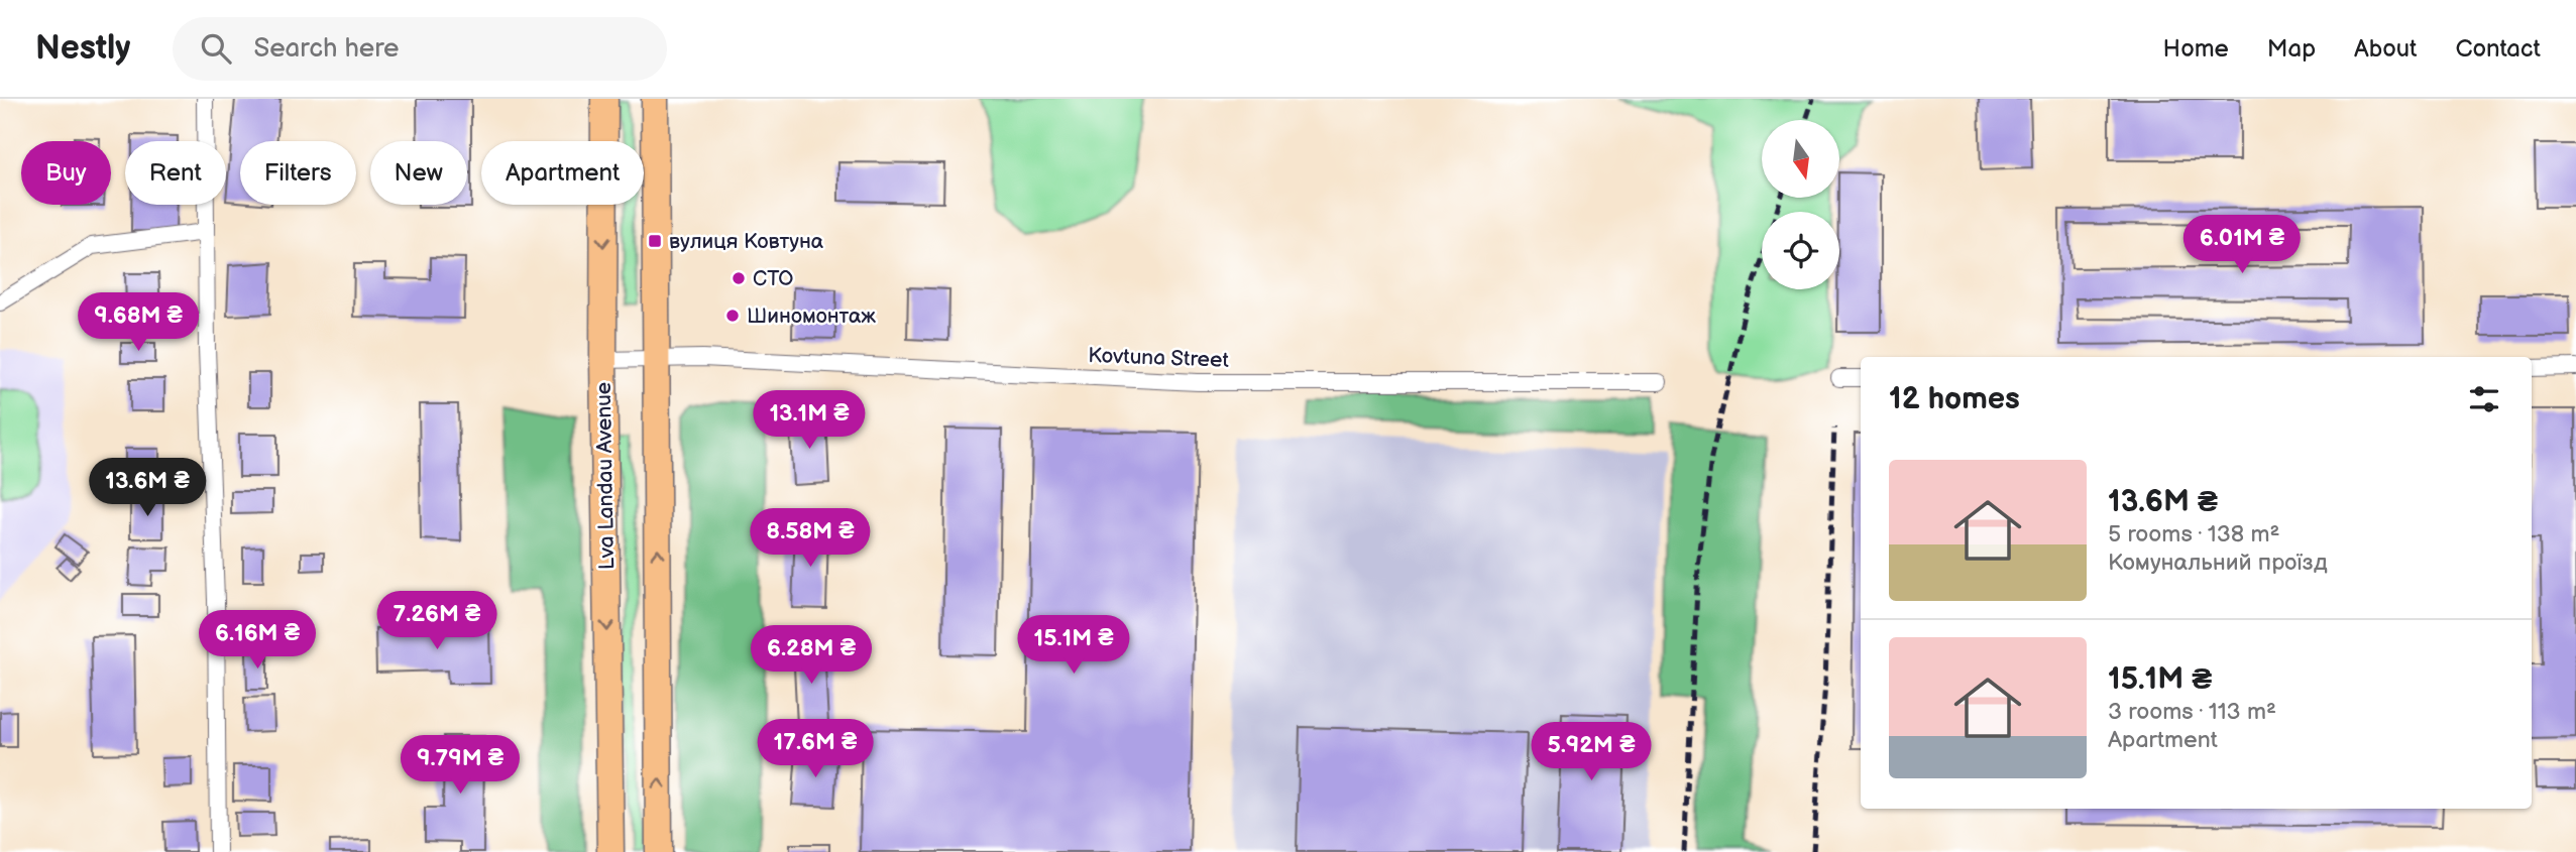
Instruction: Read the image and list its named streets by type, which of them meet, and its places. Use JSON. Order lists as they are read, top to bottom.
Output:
{
  "streets": {
    "main road": ["Lva Landau Avenue"],
    "street": ["Kovtuna Street"]
  },
  "crossings": [
    ["Kovtuna Street", "Lva Landau Avenue"]
  ],
  "places": {
    "transit": ["вулиця Ковтуна"],
    "other": ["СТО", "Шиномонтаж"]
  },
  "north": "bottom",
  "page": {
    "header": "Nestly",
    "search": "Search here",
    "nav": [
      "Home",
      "Map",
      "About",
      "Contact"
    ],
    "chip": [
      "Buy",
      "Rent",
      "Filters",
      "New",
      "Apartment"
    ],
    "price": [
      "6.01M ₴",
      "9.68M ₴",
      "13.1M ₴",
      "13.6M ₴",
      "8.58M ₴",
      "7.26M ₴",
      "6.16M ₴",
      "15.1M ₴",
      "6.28M ₴",
      "17.6M ₴",
      "5.92M ₴",
      "9.79M ₴"
    ],
    "heading": "12 homes",
    "list": [
      {
        "name": "13.6M ₴",
        "note": "5 rooms · 138 m² · Комунальний проїзд"
      },
      {
        "name": "15.1M ₴",
        "note": "3 rooms · 113 m² · Apartment"
      }
    ]
  }
}
